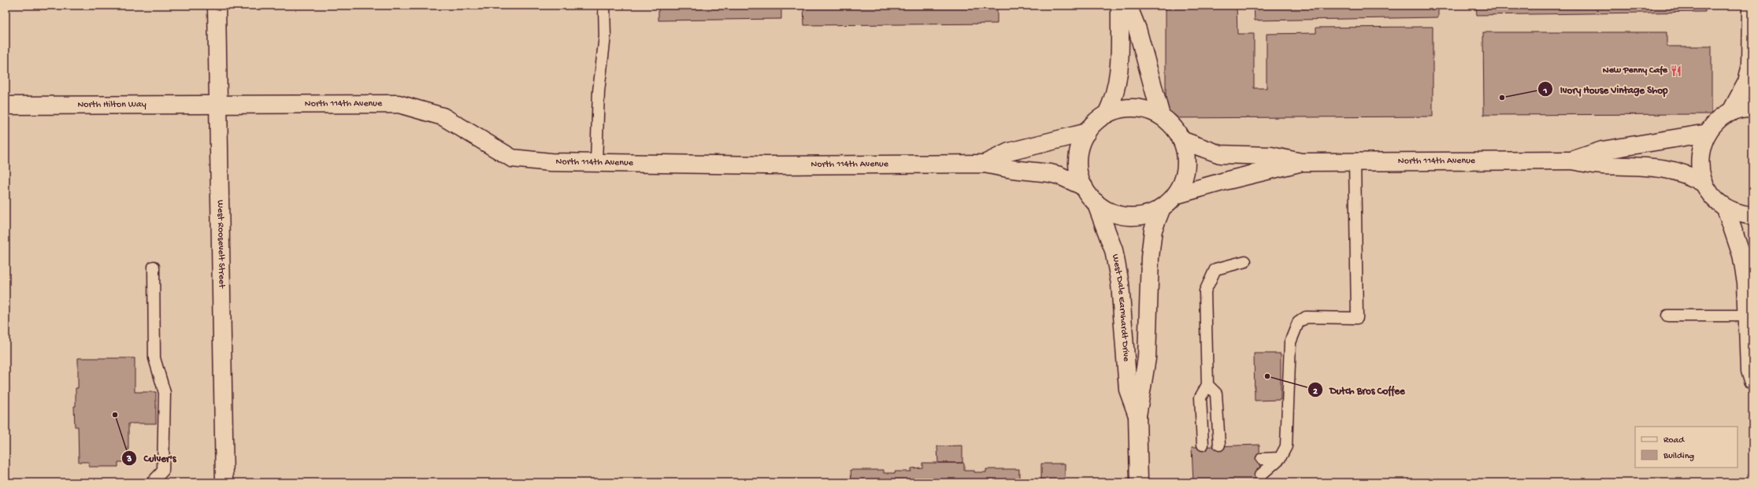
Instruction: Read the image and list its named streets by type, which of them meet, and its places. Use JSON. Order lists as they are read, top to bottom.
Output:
{
  "streets": {
    "street": [
      "North 114th Avenue",
      "North Hilton Way",
      "West Roosevelt Street",
      "West Dale Earnhardt Drive"
    ]
  },
  "crossings": [
    ["North 114th Avenue", "North Hilton Way"],
    ["North 114th Avenue", "West Roosevelt Street"],
    ["North 114th Avenue", "West Dale Earnhardt Drive"],
    ["North Hilton Way", "West Roosevelt Street"]
  ],
  "places": {
    "restaurant": ["New Penny Cafe"],
    "other": ["Ivory House Vintage Shop", "Dutch Bros Coffee", "Culver's"]
  },
  "legend": ["Road", "Building"]
}
